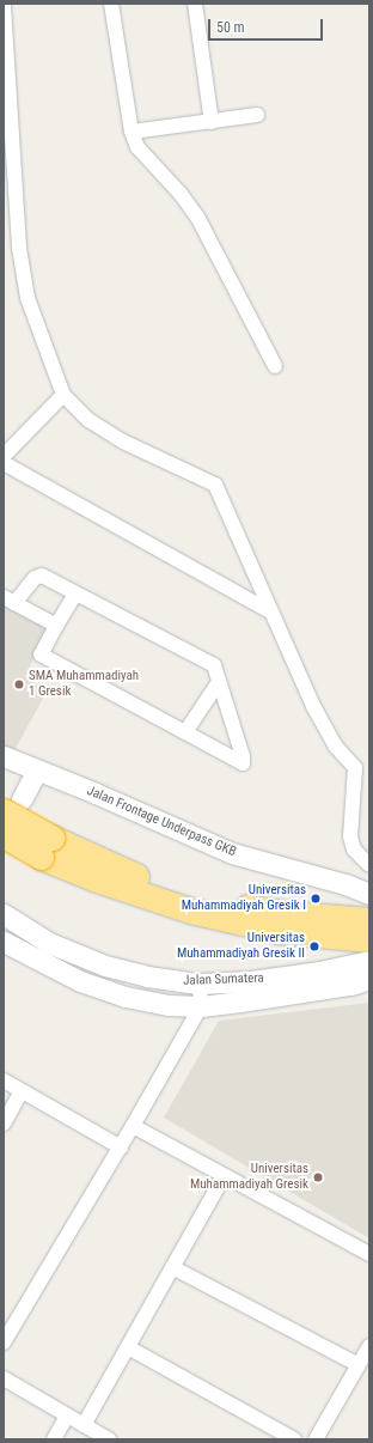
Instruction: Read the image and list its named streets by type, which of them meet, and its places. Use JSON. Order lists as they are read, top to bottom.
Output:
{
  "streets": {
    "main road": ["Jalan Frontage Underpass GKB", "Jalan Sumatera"]
  },
  "places": [
    "SMA Muhammadiyah 1 Gresik",
    "Universitas Muhammadiyah Gresik I",
    "Universitas Muhammadiyah Gresik II",
    "Universitas Muhammadiyah Gresik"
  ],
  "scale_bar": "50 m"
}
